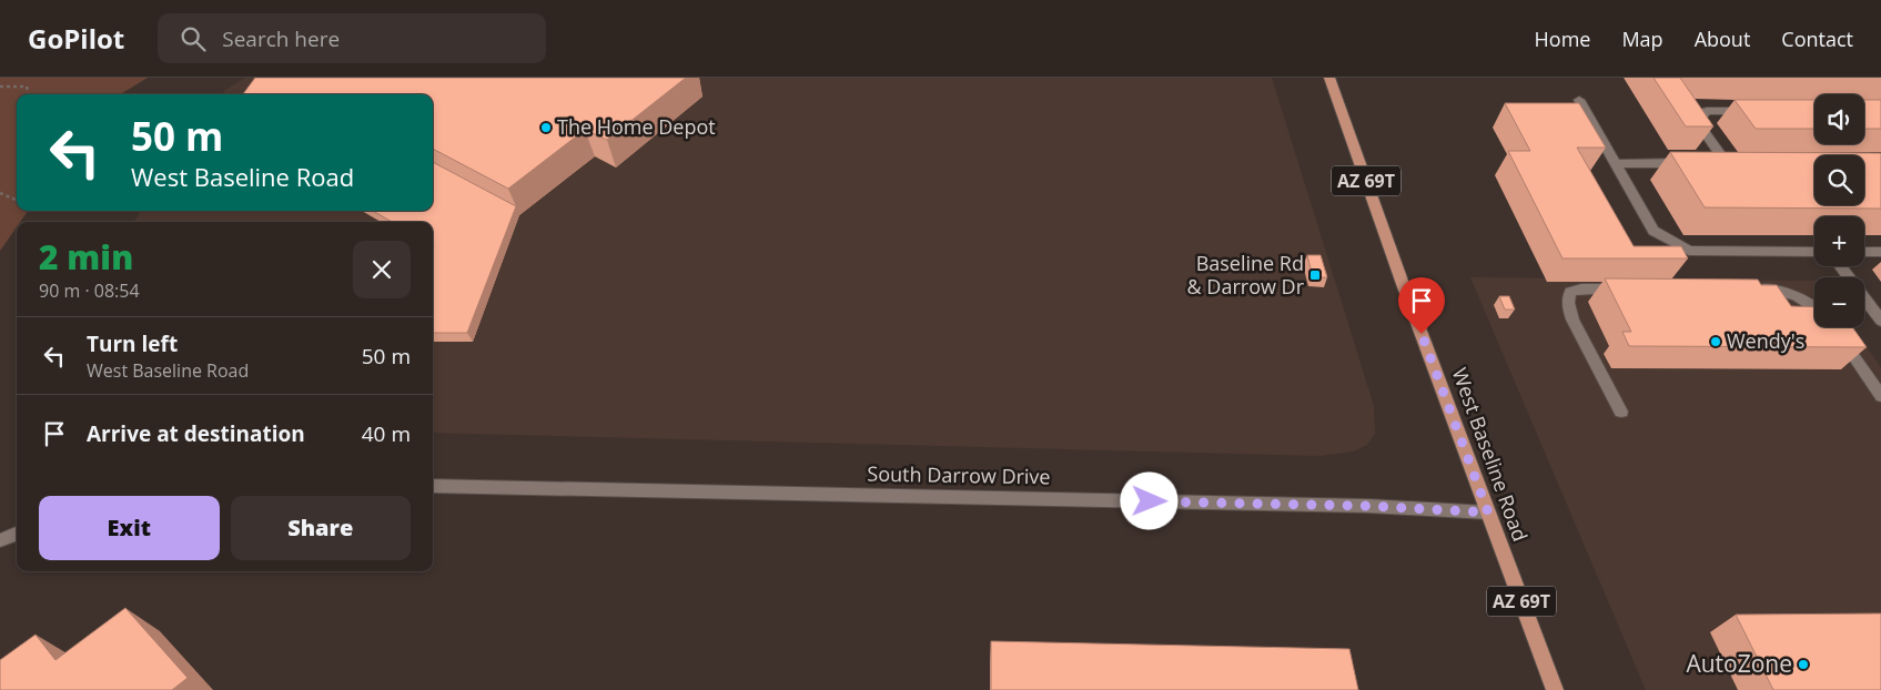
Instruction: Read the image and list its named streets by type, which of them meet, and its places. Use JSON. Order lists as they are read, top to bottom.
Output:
{
  "streets": {
    "main road": ["AZ 69T", "West Baseline Road"],
    "street": ["South Darrow Drive"]
  },
  "crossings": [
    ["West Baseline Road", "South Darrow Drive"]
  ],
  "places": {
    "other": ["The Home Depot", "Wendy's", "AutoZone"],
    "transit": ["Baseline Rd & Darrow Dr"]
  },
  "page": {
    "header": "GoPilot",
    "search": "Search here",
    "nav": [
      "Home",
      "Map",
      "About",
      "Contact"
    ],
    "map_buttons": ["+", "−"],
    "turn": ["50 m", "West Baseline Road"],
    "heading": ["2 min", "90 m · 08:54"],
    "list": [
      {
        "name": "Turn left",
        "note": "West Baseline Road",
        "value": "50 m"
      },
      {
        "name": "Arrive at destination",
        "value": "40 m"
      }
    ],
    "buttons": ["Exit", "Share"]
  }
}
